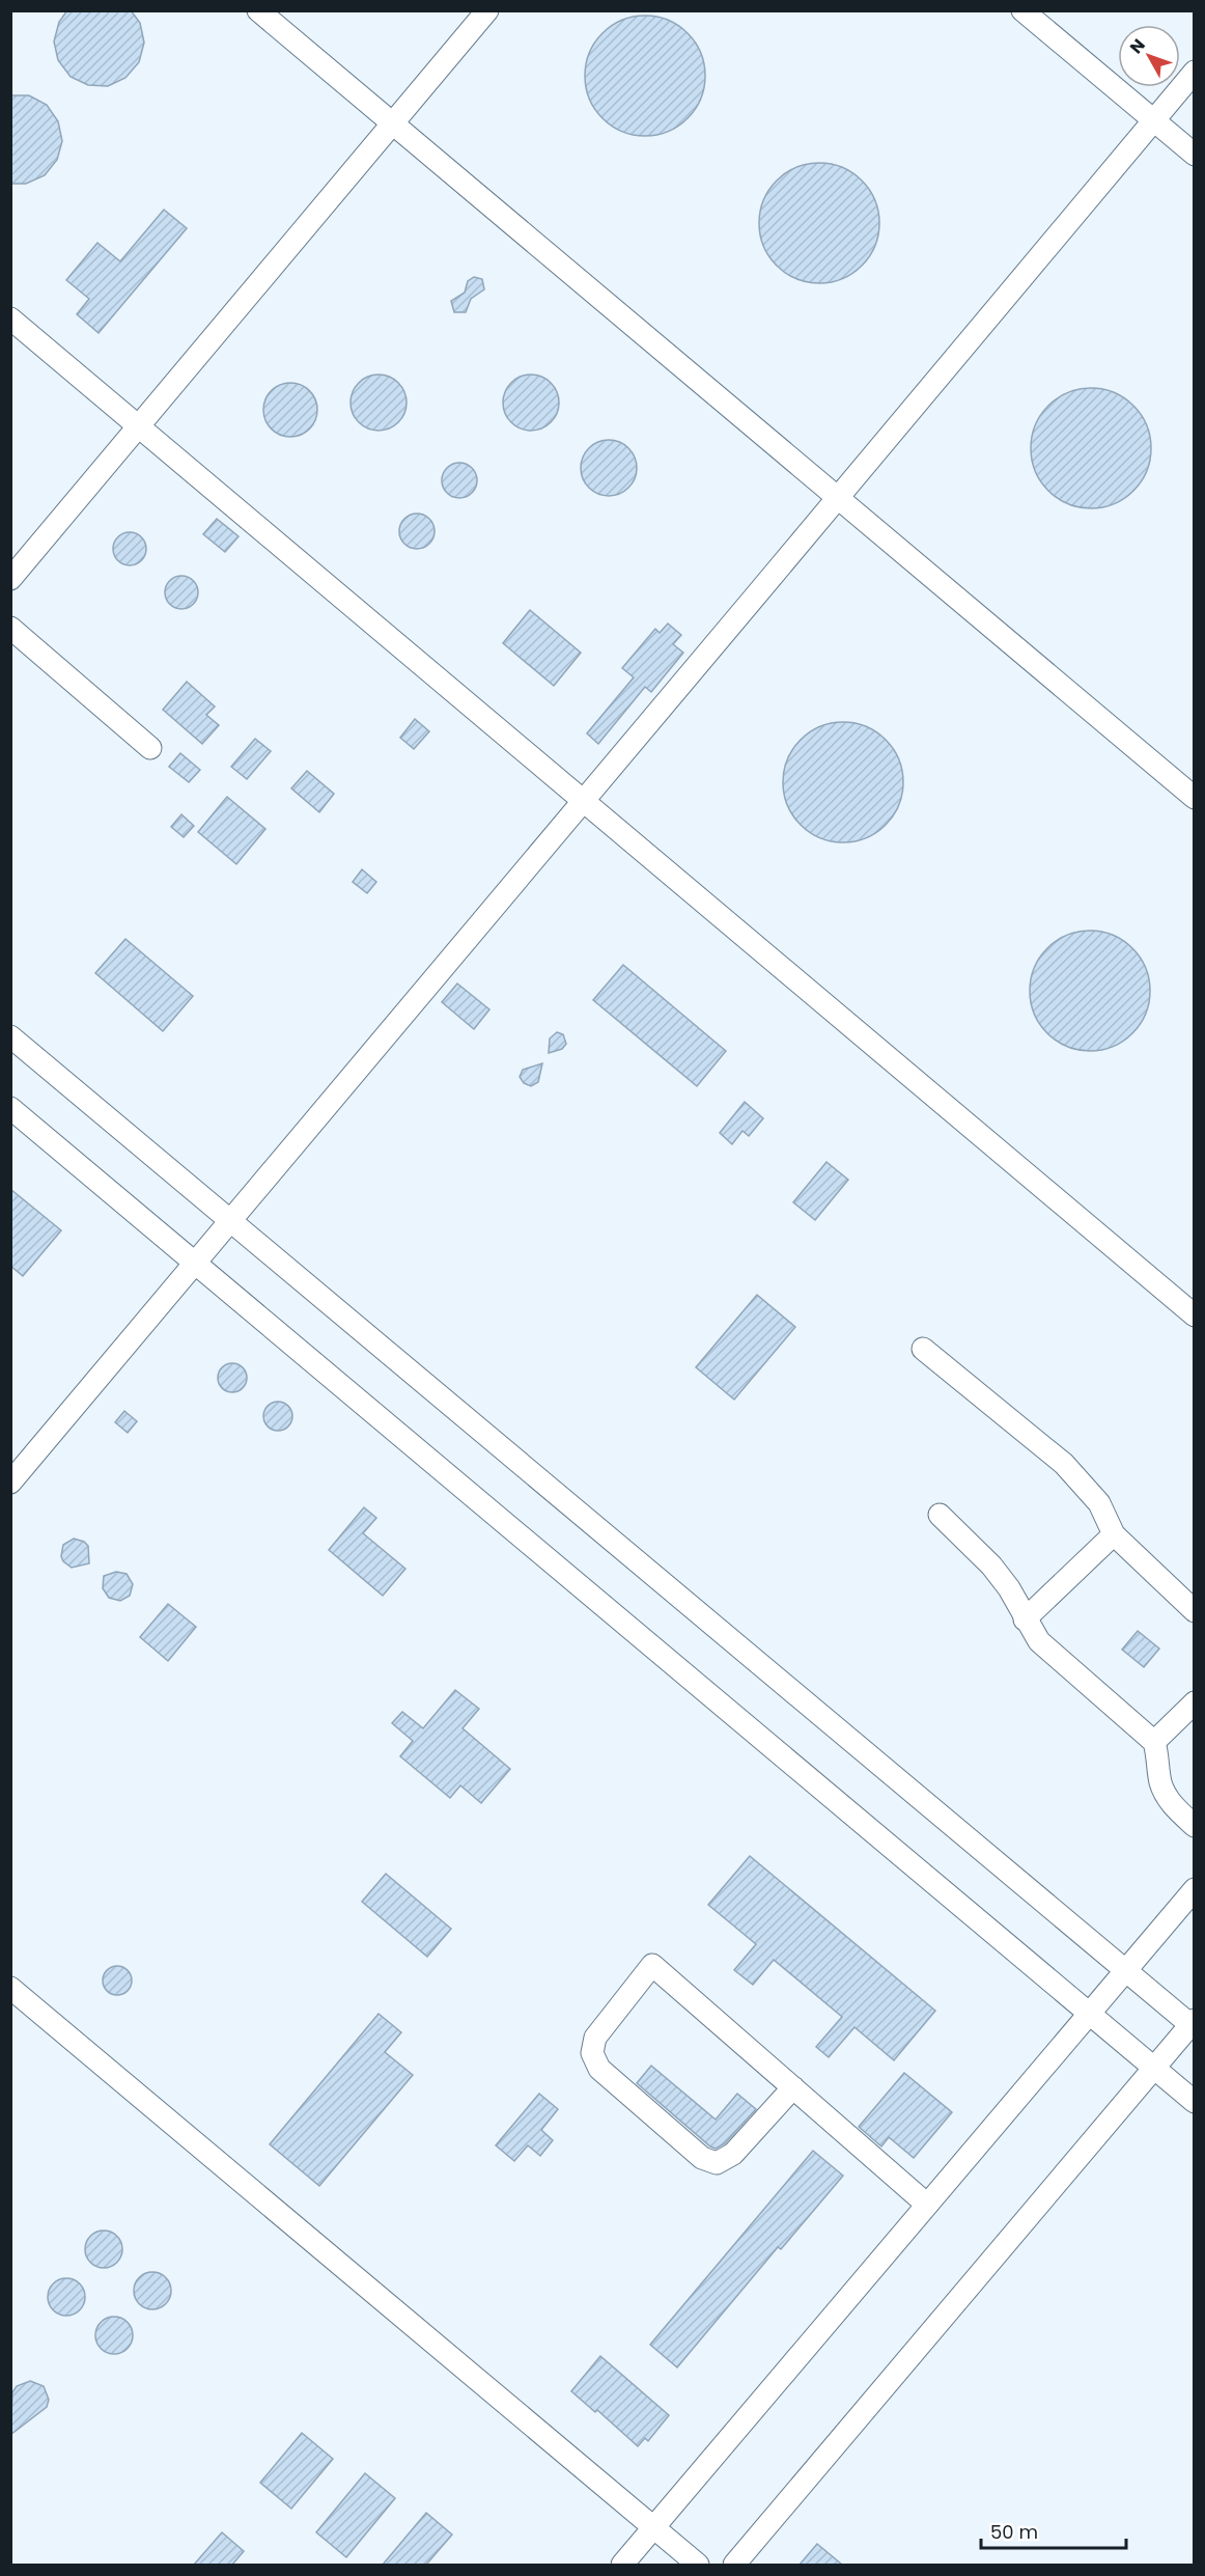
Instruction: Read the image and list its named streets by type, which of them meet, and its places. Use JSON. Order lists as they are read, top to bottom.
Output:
{
  "scale_bar": "50 m",
  "north": "top left"
}
